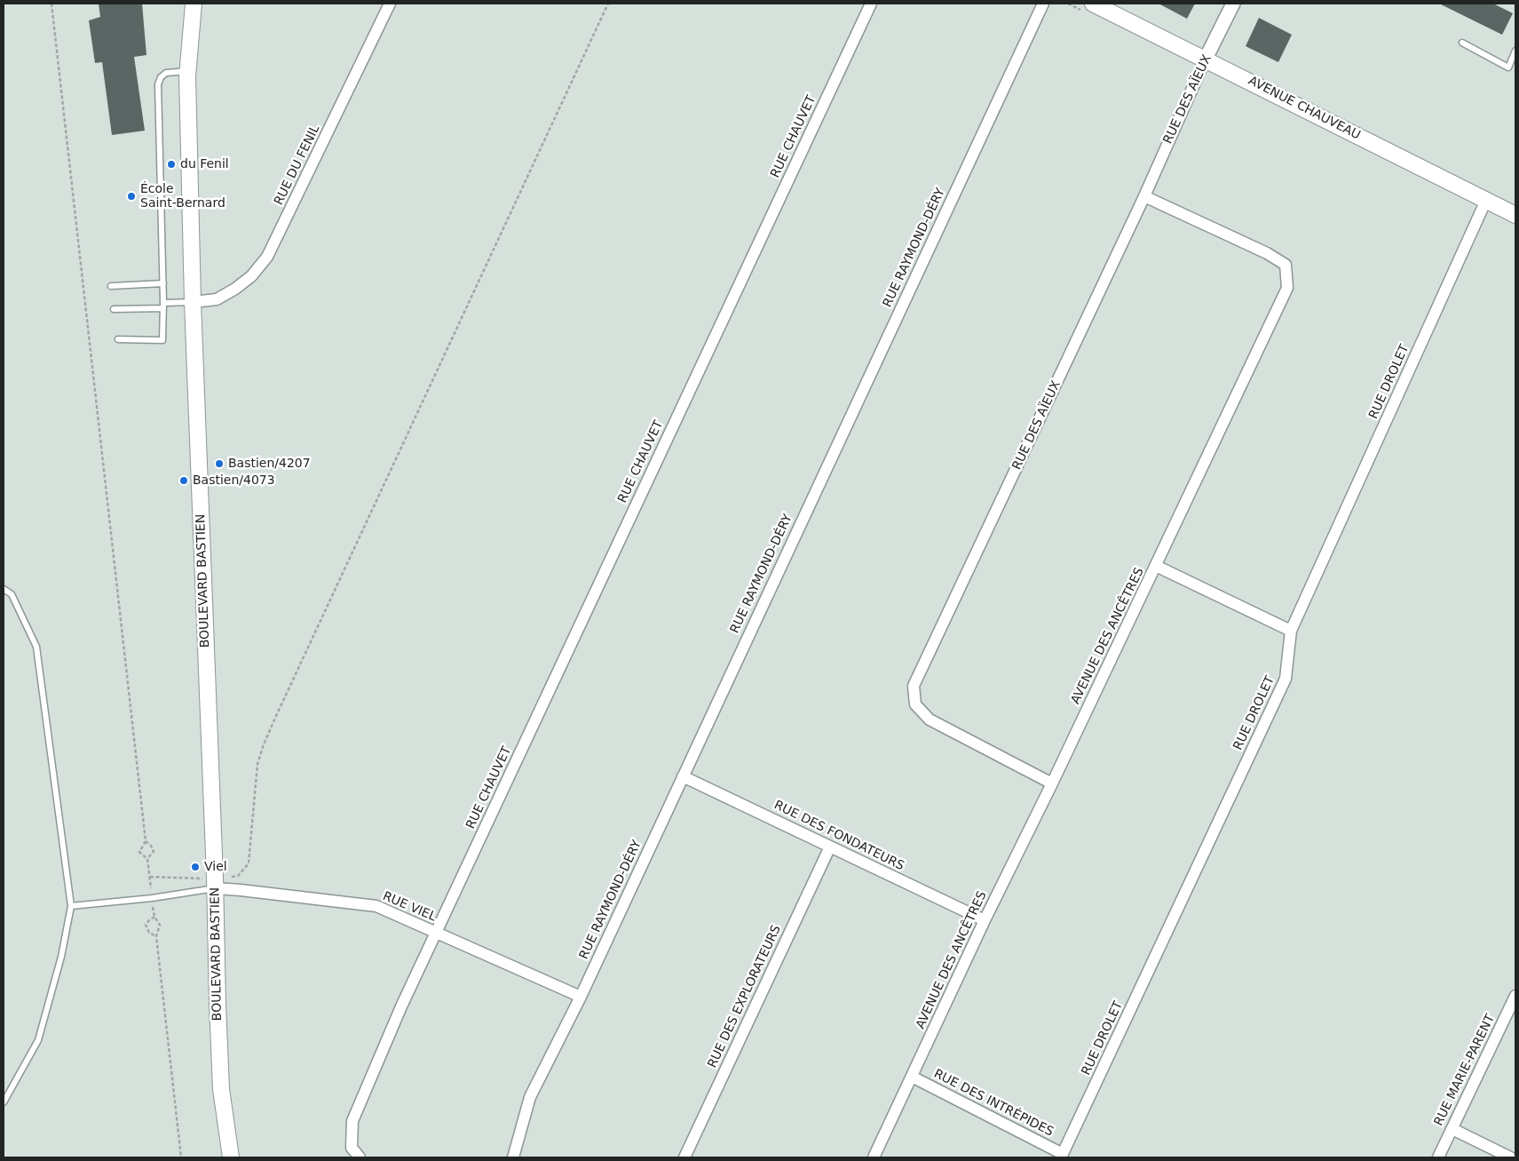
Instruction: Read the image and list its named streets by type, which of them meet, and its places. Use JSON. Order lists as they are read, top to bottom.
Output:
{
  "streets": {
    "main road": ["AVENUE CHAUVEAU", "BOULEVARD BASTIEN"],
    "street": [
      "RUE DES AÏEUX",
      "RUE CHAUVET",
      "RUE DU FENIL",
      "RUE RAYMOND-DÉRY",
      "RUE DROLET",
      "AVENUE DES ANCÊTRES",
      "RUE DES FONDATEURS",
      "RUE VIEL",
      "RUE DES EXPLORATEURS",
      "RUE MARIE-PARENT",
      "RUE DES INTRÉPIDES"
    ]
  },
  "crossings": [
    ["RUE DES AÏEUX", "AVENUE CHAUVEAU"],
    ["RUE DES AÏEUX", "AVENUE DES ANCÊTRES"],
    ["AVENUE CHAUVEAU", "RUE DROLET"],
    ["RUE CHAUVET", "RUE VIEL"],
    ["RUE DU FENIL", "BOULEVARD BASTIEN"],
    ["RUE RAYMOND-DÉRY", "RUE DES FONDATEURS"],
    ["RUE RAYMOND-DÉRY", "RUE VIEL"],
    ["RUE DROLET", "RUE DES INTRÉPIDES"],
    ["BOULEVARD BASTIEN", "RUE VIEL"],
    ["AVENUE DES ANCÊTRES", "RUE DES FONDATEURS"],
    ["AVENUE DES ANCÊTRES", "RUE DES INTRÉPIDES"],
    ["RUE DES FONDATEURS", "RUE DES EXPLORATEURS"]
  ],
  "places": [
    "du Fenil",
    "École Saint-Bernard",
    "Bastien/4207",
    "Bastien/4073",
    "Viel"
  ]
}
